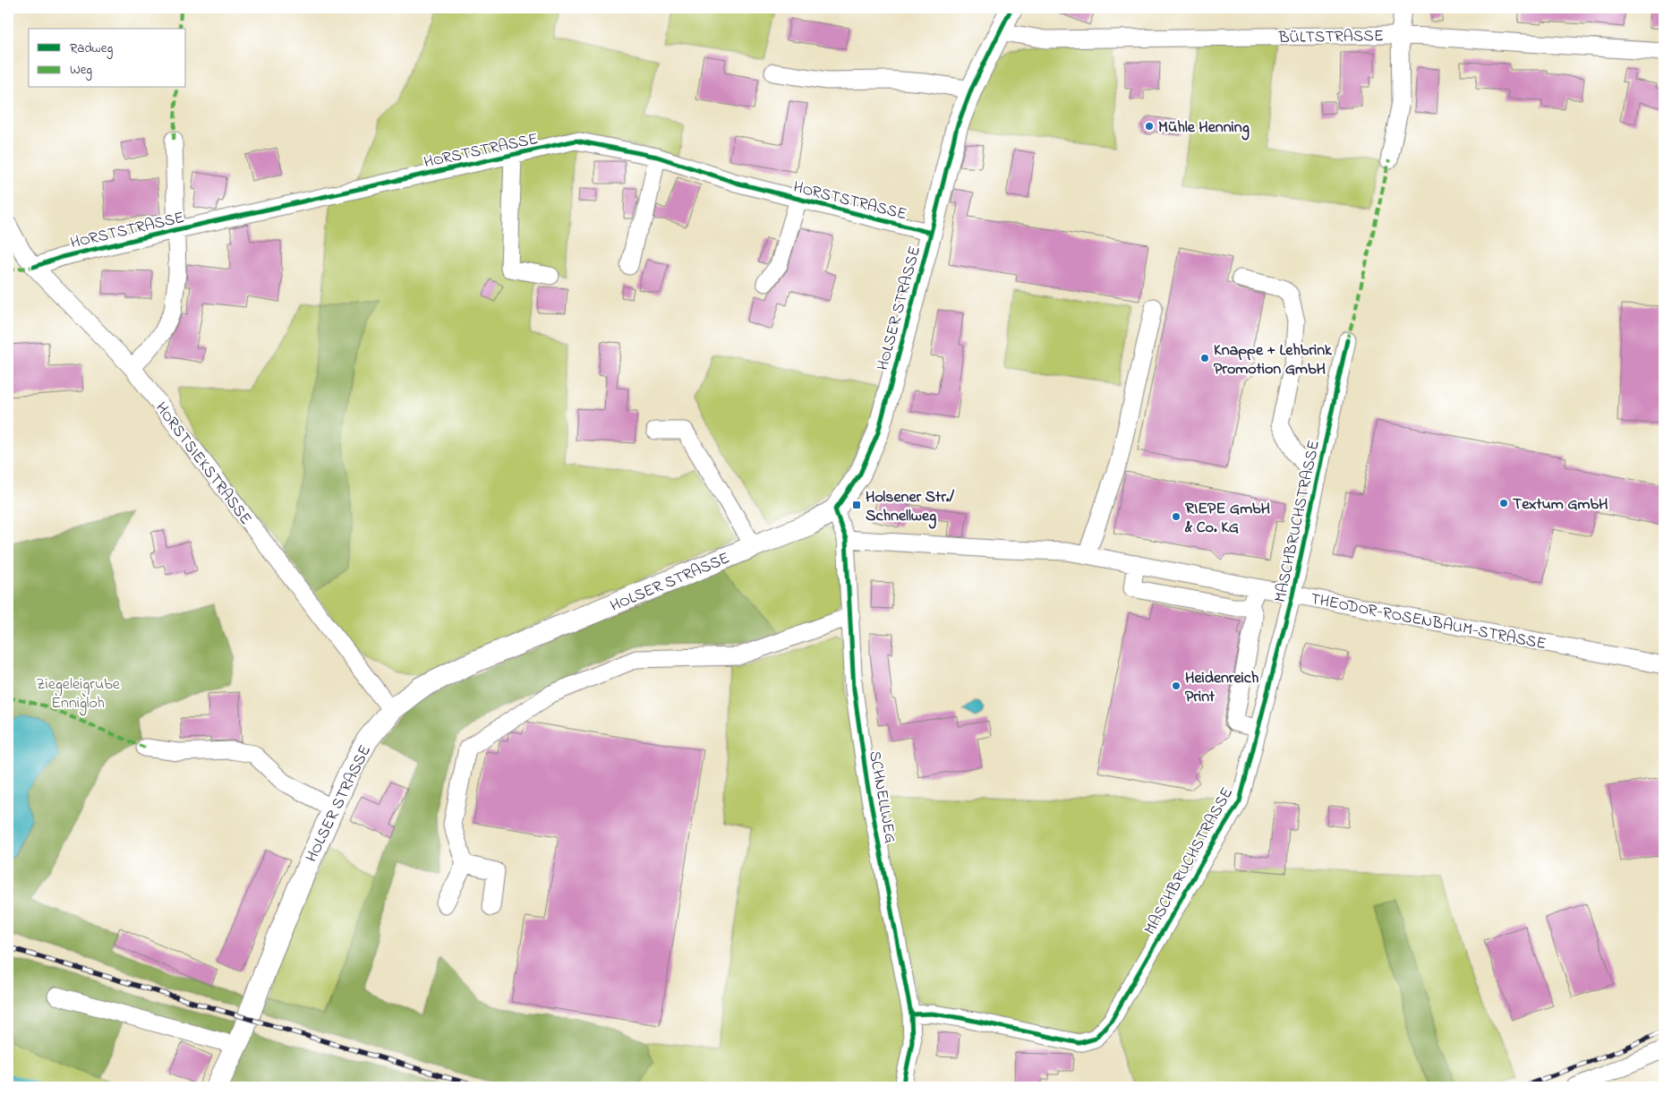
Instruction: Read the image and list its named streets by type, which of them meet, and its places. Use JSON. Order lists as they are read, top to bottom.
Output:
{
  "streets": {
    "main road": ["HOLSER STRASSE"],
    "street": [
      "BÜLTSTRASSE",
      "HORSTSTRASSE",
      "HORSTSIEKSTRASSE",
      "MASCHBRUCHSTRASSE",
      "THEODOR-ROSENBAUM-STRASSE",
      "SCHNELLWEG"
    ]
  },
  "crossings": [
    ["BÜLTSTRASSE", "HOLSER STRASSE"],
    ["HORSTSTRASSE", "HOLSER STRASSE"],
    ["HORSTSTRASSE", "HORSTSIEKSTRASSE"],
    ["HOLSER STRASSE", "HORSTSIEKSTRASSE"],
    ["HOLSER STRASSE", "SCHNELLWEG"],
    ["MASCHBRUCHSTRASSE", "THEODOR-ROSENBAUM-STRASSE"],
    ["MASCHBRUCHSTRASSE", "SCHNELLWEG"],
    ["THEODOR-ROSENBAUM-STRASSE", "SCHNELLWEG"]
  ],
  "parks": ["Ziegeleigrube Ennigloh"],
  "places": {
    "other": [
      "Mühle Henning",
      "Knappe + Lehbrink Promotion GmbH",
      "Textum GmbH",
      "RIEPE GmbH & Co. KG",
      "Heidenreich Print"
    ],
    "transit": ["Holsener Str./ Schnellweg"]
  },
  "legend": ["Radweg", "Weg"]
}
